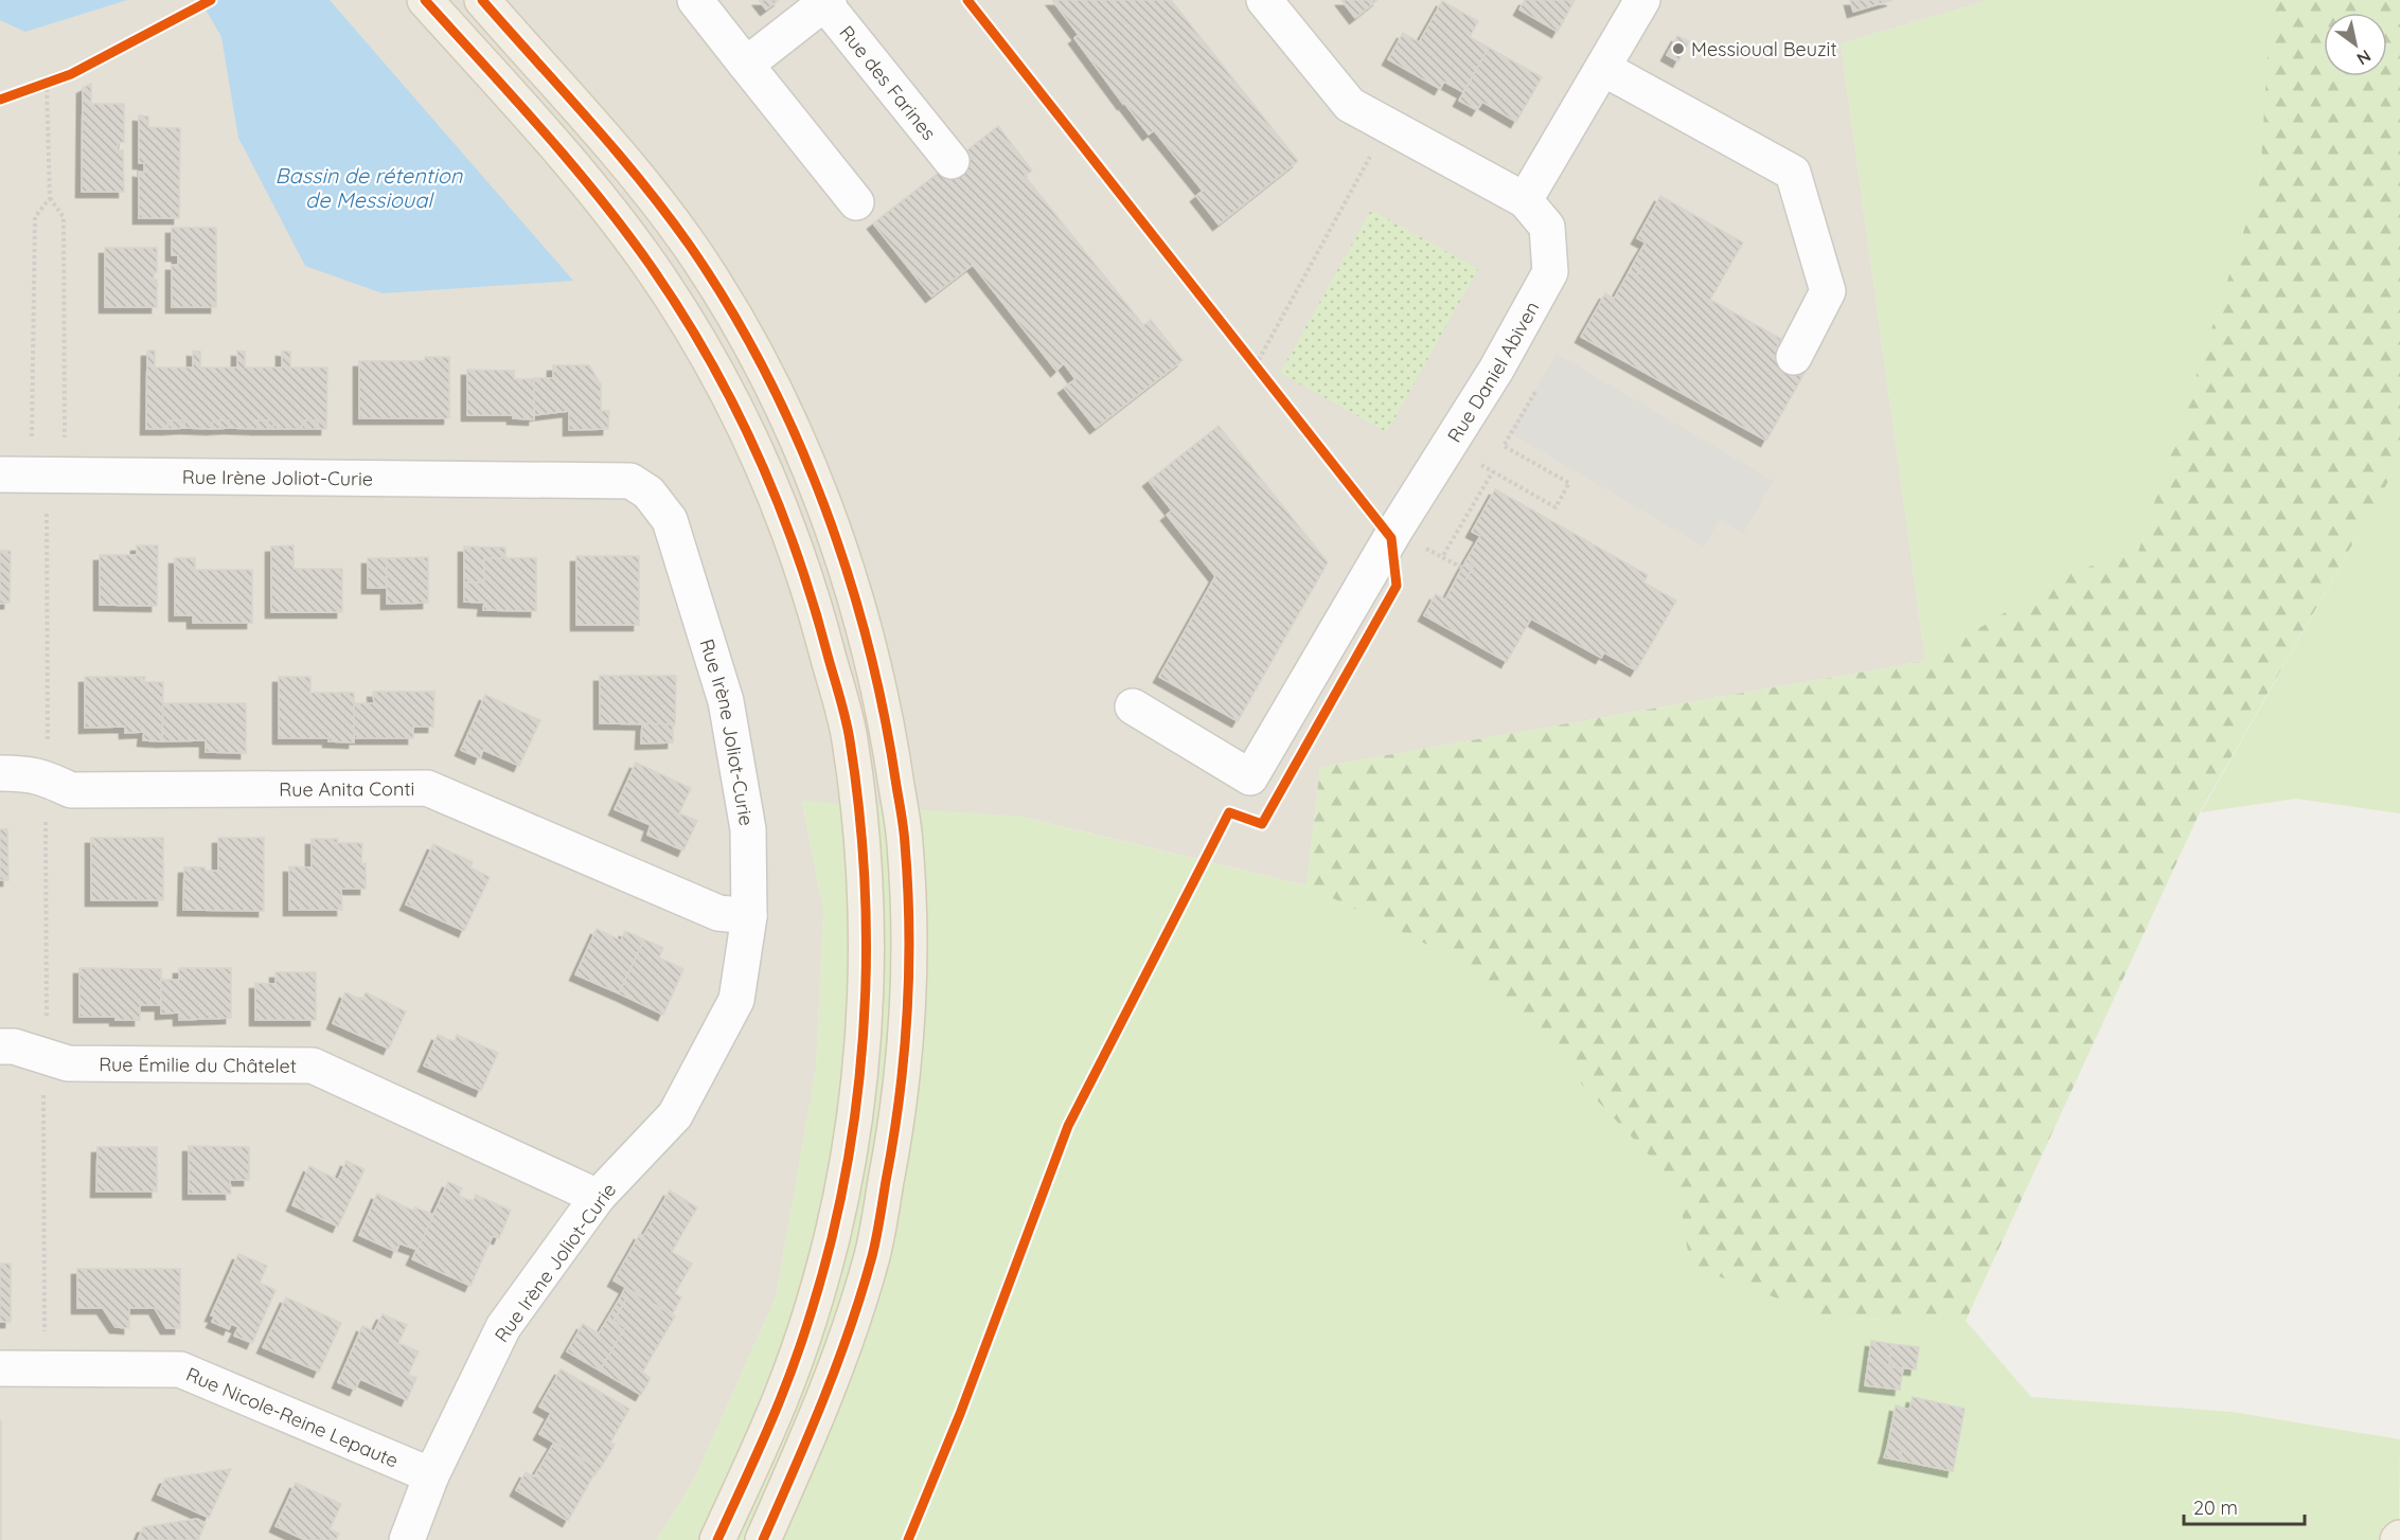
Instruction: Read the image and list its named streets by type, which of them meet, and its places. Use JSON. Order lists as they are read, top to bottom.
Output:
{
  "streets": {
    "street": [
      "Rue des Farines",
      "Rue Daniel Abiven",
      "Rue Irène Joliot-Curie",
      "Rue Anita Conti",
      "Rue Émilie du Châtelet",
      "Rue Nicole-Reine Lepaute"
    ]
  },
  "crossings": [
    ["Rue Irène Joliot-Curie", "Rue Anita Conti"],
    ["Rue Irène Joliot-Curie", "Rue Émilie du Châtelet"],
    ["Rue Irène Joliot-Curie", "Rue Nicole-Reine Lepaute"]
  ],
  "water": ["Bassin de rétention de Messioual"],
  "places": ["Messioual Beuzit"],
  "scale_bar": "20 m",
  "north": "bottom right"
}
